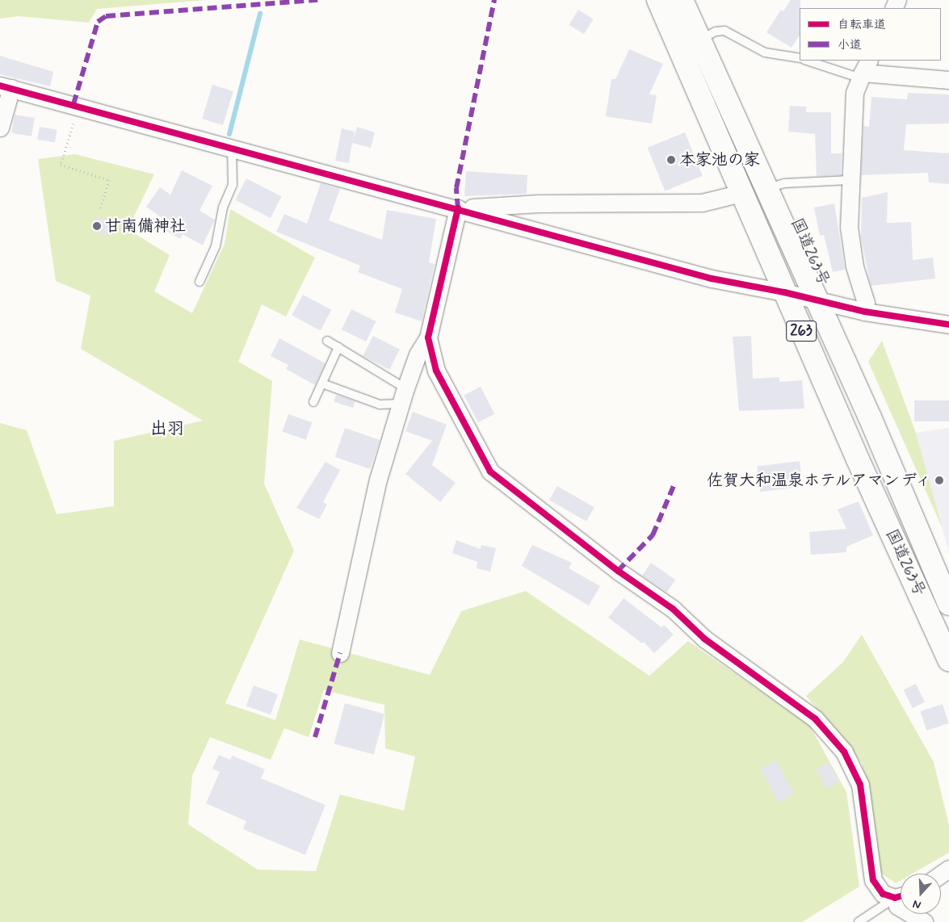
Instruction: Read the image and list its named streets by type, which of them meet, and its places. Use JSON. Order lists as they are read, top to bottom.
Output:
{
  "streets": {
    "highway": ["国道263号", "263"]
  },
  "districts": ["出羽"],
  "places": ["本家池の家", "甘南備神社", "佐賀大和温泉ホテルアマンディ"],
  "legend": ["自転車道", "小道"],
  "north": "bottom"
}
